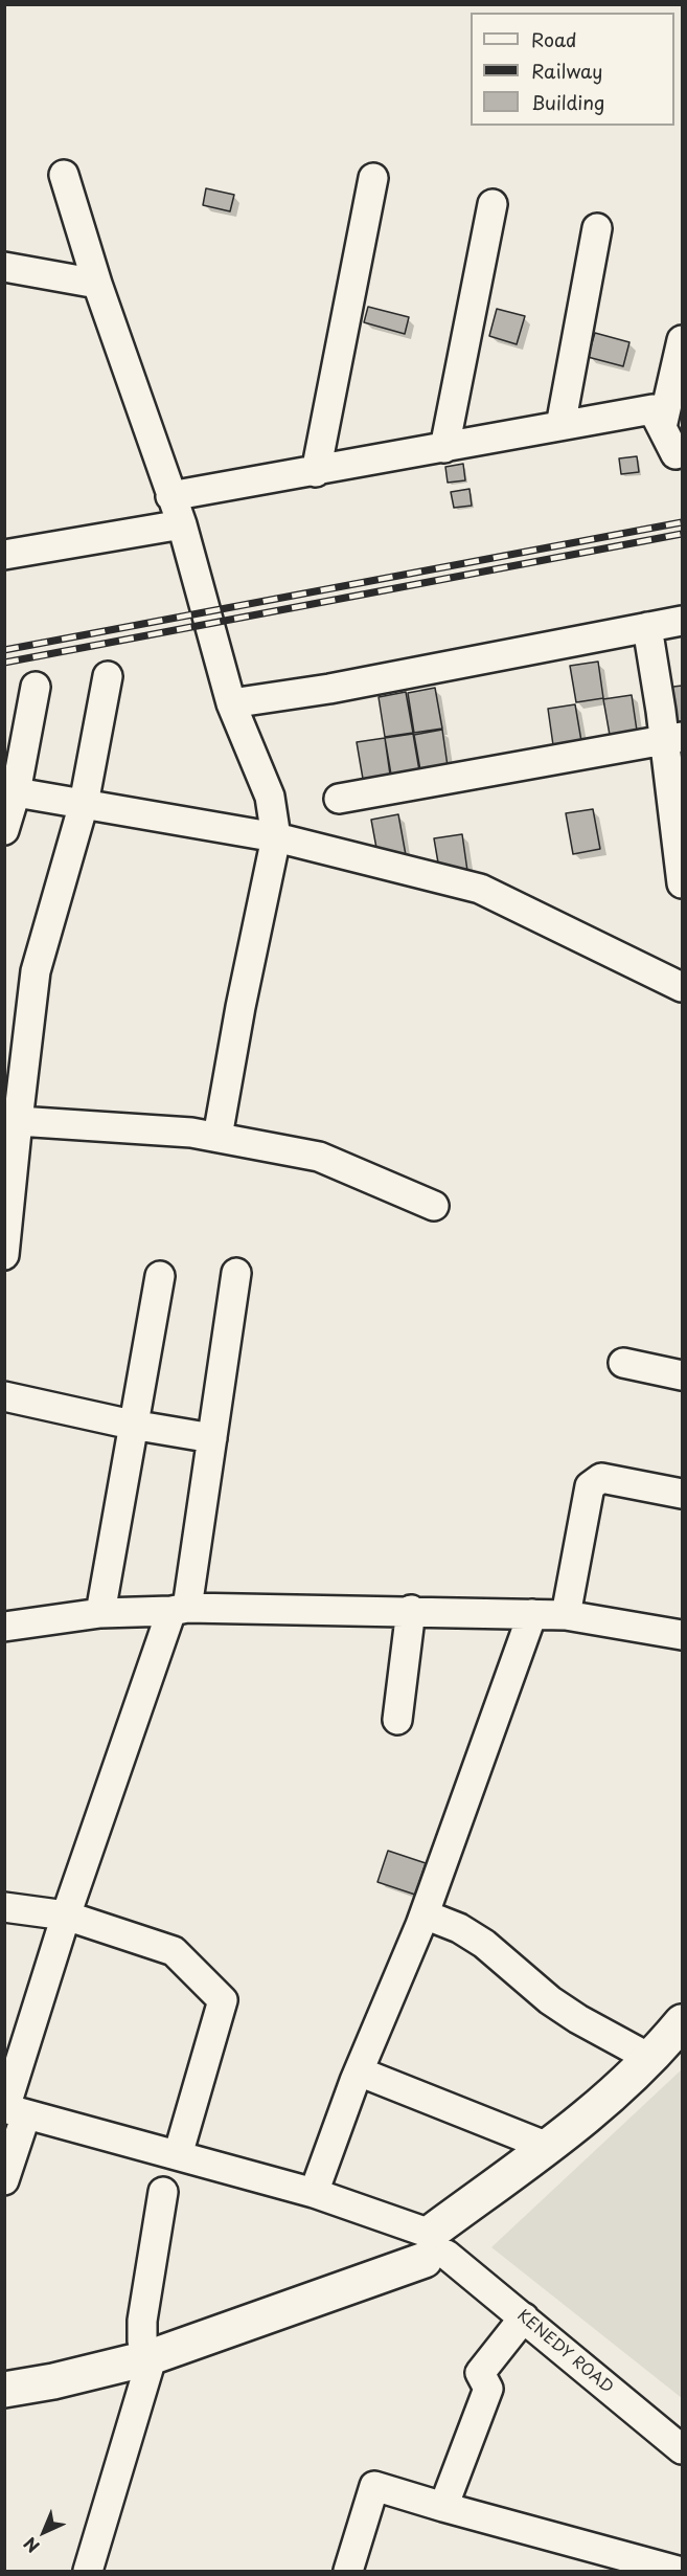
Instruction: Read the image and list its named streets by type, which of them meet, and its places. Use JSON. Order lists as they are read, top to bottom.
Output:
{
  "streets": {
    "street": ["KENEDY ROAD"]
  },
  "legend": ["Road", "Railway", "Building"],
  "north": "bottom left"
}
